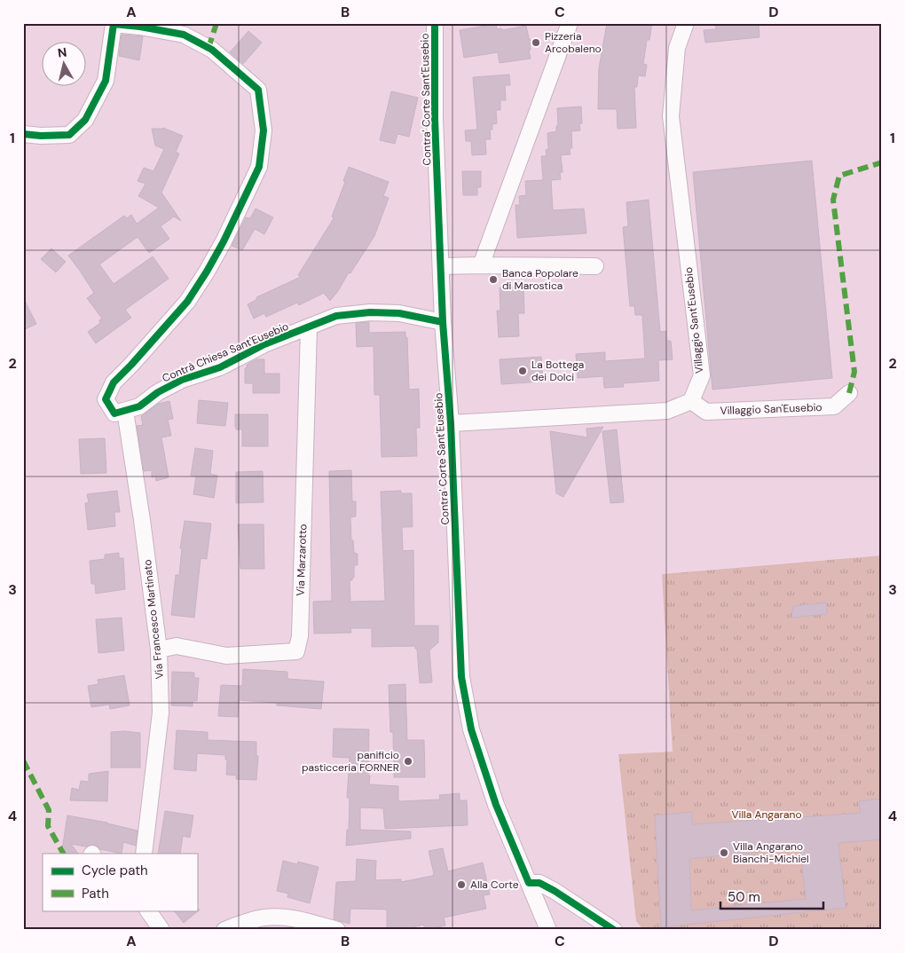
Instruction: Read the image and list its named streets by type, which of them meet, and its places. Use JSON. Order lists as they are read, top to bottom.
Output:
{
  "streets": {
    "street": [
      "Contra' Corte Sant'Eusebio",
      "Villaggio Sant'Eusebio",
      "Contrà Chiesa Sant'Eusebio",
      "Villaggio San'Eusebio",
      "Via Marzarotto",
      "Via Francesco Martinato"
    ]
  },
  "crossings": [
    ["Contra' Corte Sant'Eusebio", "Contrà Chiesa Sant'Eusebio"],
    ["Villaggio Sant'Eusebio", "Villaggio San'Eusebio"],
    ["Contrà Chiesa Sant'Eusebio", "Via Marzarotto"],
    ["Contrà Chiesa Sant'Eusebio", "Via Francesco Martinato"],
    ["Via Marzarotto", "Via Francesco Martinato"]
  ],
  "parks": ["Villa Angarano"],
  "places": [
    "Pizzeria Arcobaleno",
    "Banca Popolare di Marostica",
    "La Bottega dei Dolci",
    "panificio pasticceria FORNER",
    "Villa Angarano Bianchi-Michiel",
    "Alla Corte"
  ],
  "legend": ["Cycle path", "Path"],
  "scale_bar": "50 m",
  "north": "top",
  "grid": {
    "columns": [
      "A",
      "B",
      "C",
      "D"
    ],
    "rows": [
      "1",
      "2",
      "3",
      "4"
    ]
  }
}
